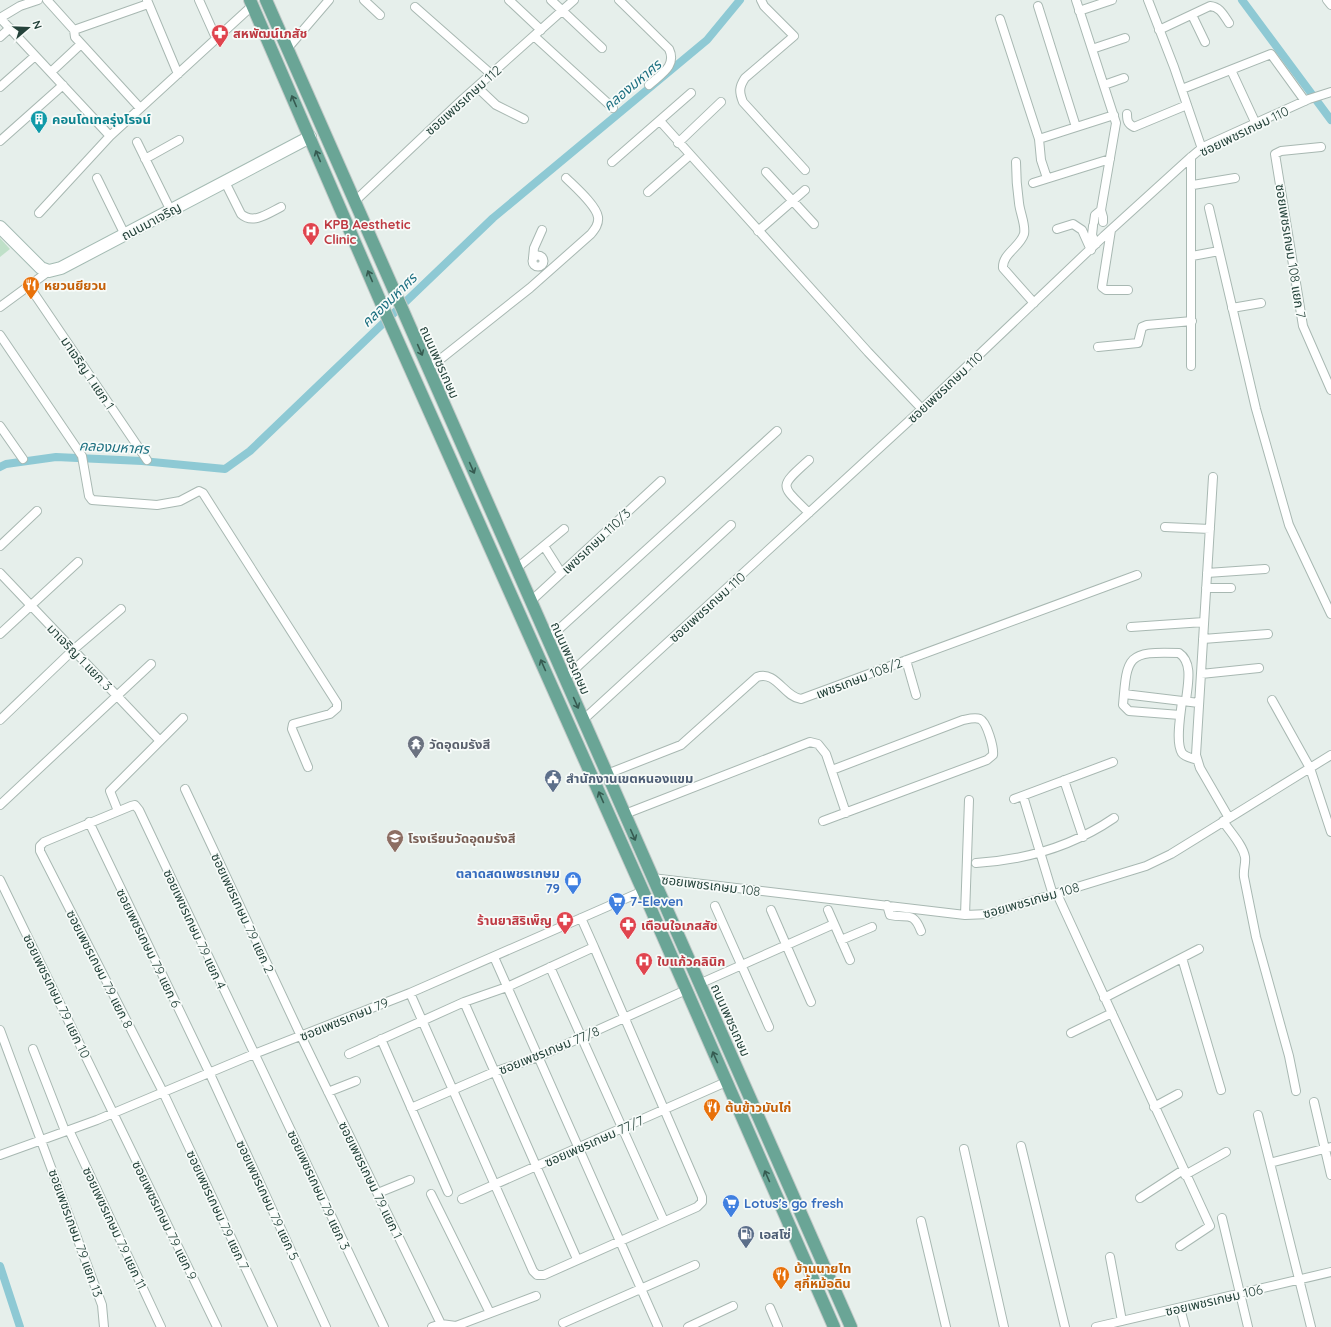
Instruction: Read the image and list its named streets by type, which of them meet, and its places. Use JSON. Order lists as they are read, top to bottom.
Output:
{
  "streets": {
    "main road": ["ถนนมาเจริญ", "ถนนเพชรเกษม"],
    "street": [
      "ซอยเพชรเกษม 112",
      "ซอยเพชรเกษม 110",
      "ซอยเพชรเกษม 108 แยก 7",
      "มาเจริญ 1 แยก 1",
      "เพชรเกษม 110/3",
      "มาเจริญ 1 แยก 3",
      "เพชรเกษม 108/2",
      "ซอยเพชรเกษม 108",
      "ซอยเพชรเกษม 79 แยก 2",
      "ซอยเพชรเกษม 79 แยก 4",
      "ซอยเพชรเกษม 79 แยก 6",
      "ซอยเพชรเกษม 79 แยก 8",
      "ซอยเพชรเกษม 79 แยก 10",
      "ซอยเพชรเกษม 79",
      "ซอยเพชรเกษม 77/8",
      "ซอยเพชรเกษม 77/7",
      "ซอยเพชรเกษม 79 แยก 1",
      "ซอยเพชรเกษม 79 แยก 3",
      "ซอยเพชรเกษม 79 แยก 5",
      "ซอยเพชรเกษม 79 แยก 7",
      "ซอยเพชรเกษม 79 แยก 9",
      "ซอยเพชรเกษม 79 แยก 11",
      "ซอยเพชรเกษม 79 แยก 13",
      "ซอยเพชรเกษม 106"
    ]
  },
  "crossings": [
    ["ซอยเพชรเกษม 112", "ถนนเพชรเกษม"],
    ["ซอยเพชรเกษม 110", "ถนนเพชรเกษม"],
    ["ถนนเพชรเกษม", "เพชรเกษม 110/3"],
    ["ถนนเพชรเกษม", "เพชรเกษม 108/2"],
    ["ถนนเพชรเกษม", "ซอยเพชรเกษม 108"],
    ["ซอยเพชรเกษม 79 แยก 2", "ซอยเพชรเกษม 79"],
    ["ซอยเพชรเกษม 79 แยก 2", "ซอยเพชรเกษม 79 แยก 1"],
    ["ซอยเพชรเกษม 79 แยก 4", "ซอยเพชรเกษม 79"],
    ["ซอยเพชรเกษม 79 แยก 4", "ซอยเพชรเกษม 79 แยก 3"],
    ["ซอยเพชรเกษม 79 แยก 6", "ซอยเพชรเกษม 79 แยก 8"],
    ["ซอยเพชรเกษม 79 แยก 6", "ซอยเพชรเกษม 79"],
    ["ซอยเพชรเกษม 79 แยก 6", "ซอยเพชรเกษม 79 แยก 5"],
    ["ซอยเพชรเกษม 79 แยก 8", "ซอยเพชรเกษม 79"],
    ["ซอยเพชรเกษม 79 แยก 8", "ซอยเพชรเกษม 79 แยก 7"],
    ["ซอยเพชรเกษม 79 แยก 10", "ซอยเพชรเกษม 79"],
    ["ซอยเพชรเกษม 79 แยก 10", "ซอยเพชรเกษม 79 แยก 9"],
    ["ซอยเพชรเกษม 79", "ซอยเพชรเกษม 79 แยก 1"],
    ["ซอยเพชรเกษม 79", "ซอยเพชรเกษม 79 แยก 3"],
    ["ซอยเพชรเกษม 79", "ซอยเพชรเกษม 79 แยก 5"],
    ["ซอยเพชรเกษม 79", "ซอยเพชรเกษม 79 แยก 7"],
    ["ซอยเพชรเกษม 79", "ซอยเพชรเกษม 79 แยก 9"],
    ["ซอยเพชรเกษม 79", "ซอยเพชรเกษม 79 แยก 11"],
    ["ซอยเพชรเกษม 79", "ซอยเพชรเกษม 79 แยก 13"]
  ],
  "water": ["คลองมหาศร"],
  "places": {
    "pharmacy": ["สหพัฒน์เภสัช", "ร้านยาสิริเพ็ญ", "เตือนใจเภสสัช"],
    "building": ["คอนโดเทลรุ่งโรจน์"],
    "hospital": ["KPB Aesthetic Clinic", "ใบแก้วคลินิก"],
    "restaurant": ["หยวนยียวน", "ต้นข้าวมันไก่", "บ้านนายไท สุกี้หม้อดิน"],
    "temple": ["วัดอุดมรังสี"],
    "public building": ["สำนักงานเขตหนองแขม"],
    "school or university": ["โรงเรียนวัดอุดมรังสี"],
    "shop": ["ตลาดสดเพชรเกษม 79"],
    "supermarket": ["7-Eleven", "Lotus's go fresh"],
    "fuel station": ["เอสโซ่"]
  },
  "north": "right"
}
